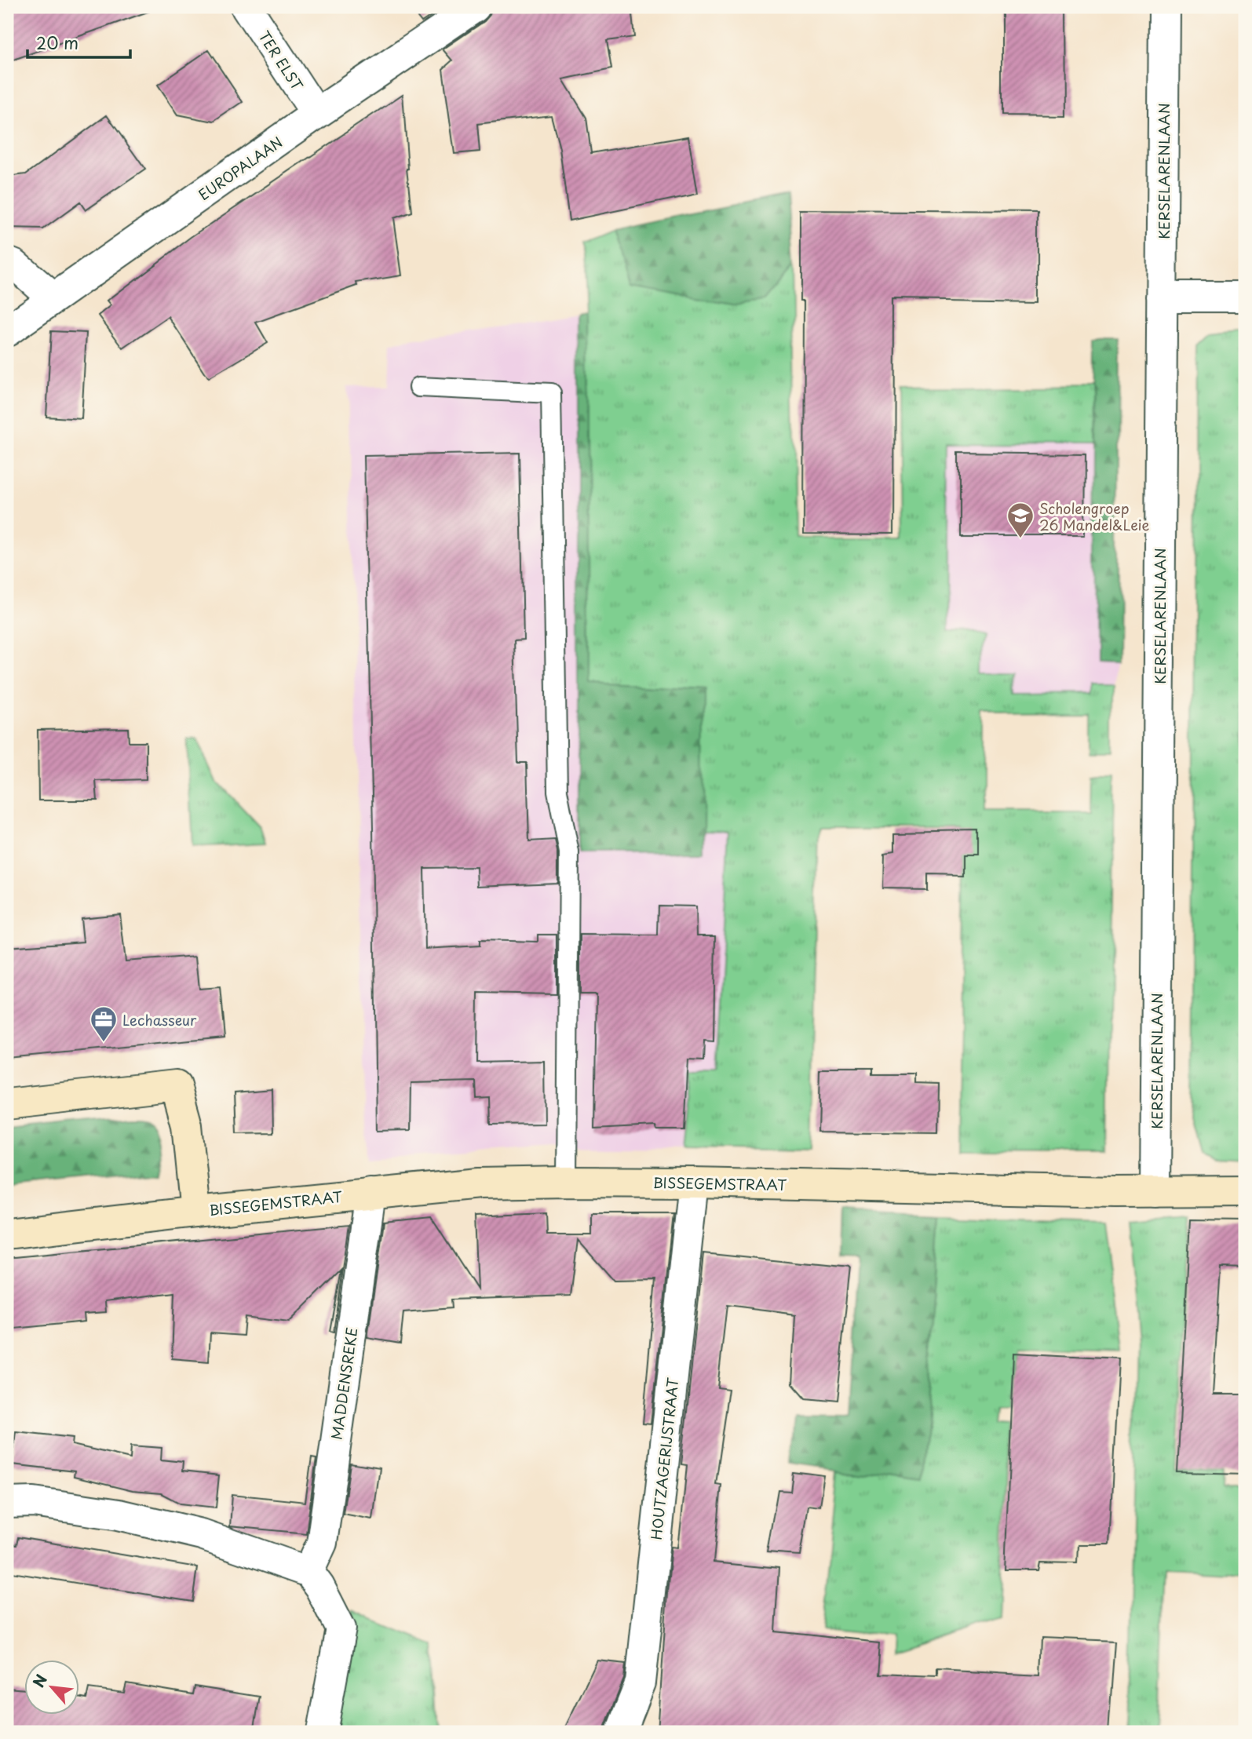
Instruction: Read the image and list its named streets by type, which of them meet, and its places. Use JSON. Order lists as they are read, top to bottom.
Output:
{
  "streets": {
    "street": [
      "TER ELST",
      "EUROPALAAN",
      "KERSELARENLAAN",
      "BISSEGEMSTRAAT",
      "MADDENSREKE",
      "HOUTZAGERIJSTRAAT"
    ]
  },
  "crossings": [
    ["TER ELST", "EUROPALAAN"],
    ["KERSELARENLAAN", "BISSEGEMSTRAAT"],
    ["BISSEGEMSTRAAT", "MADDENSREKE"],
    ["BISSEGEMSTRAAT", "HOUTZAGERIJSTRAAT"]
  ],
  "places": {
    "school or university": ["Scholengroep 26 Mandel&Leie"],
    "office": ["Lechasseur"]
  },
  "scale_bar": "20 m",
  "north": "top left"
}
